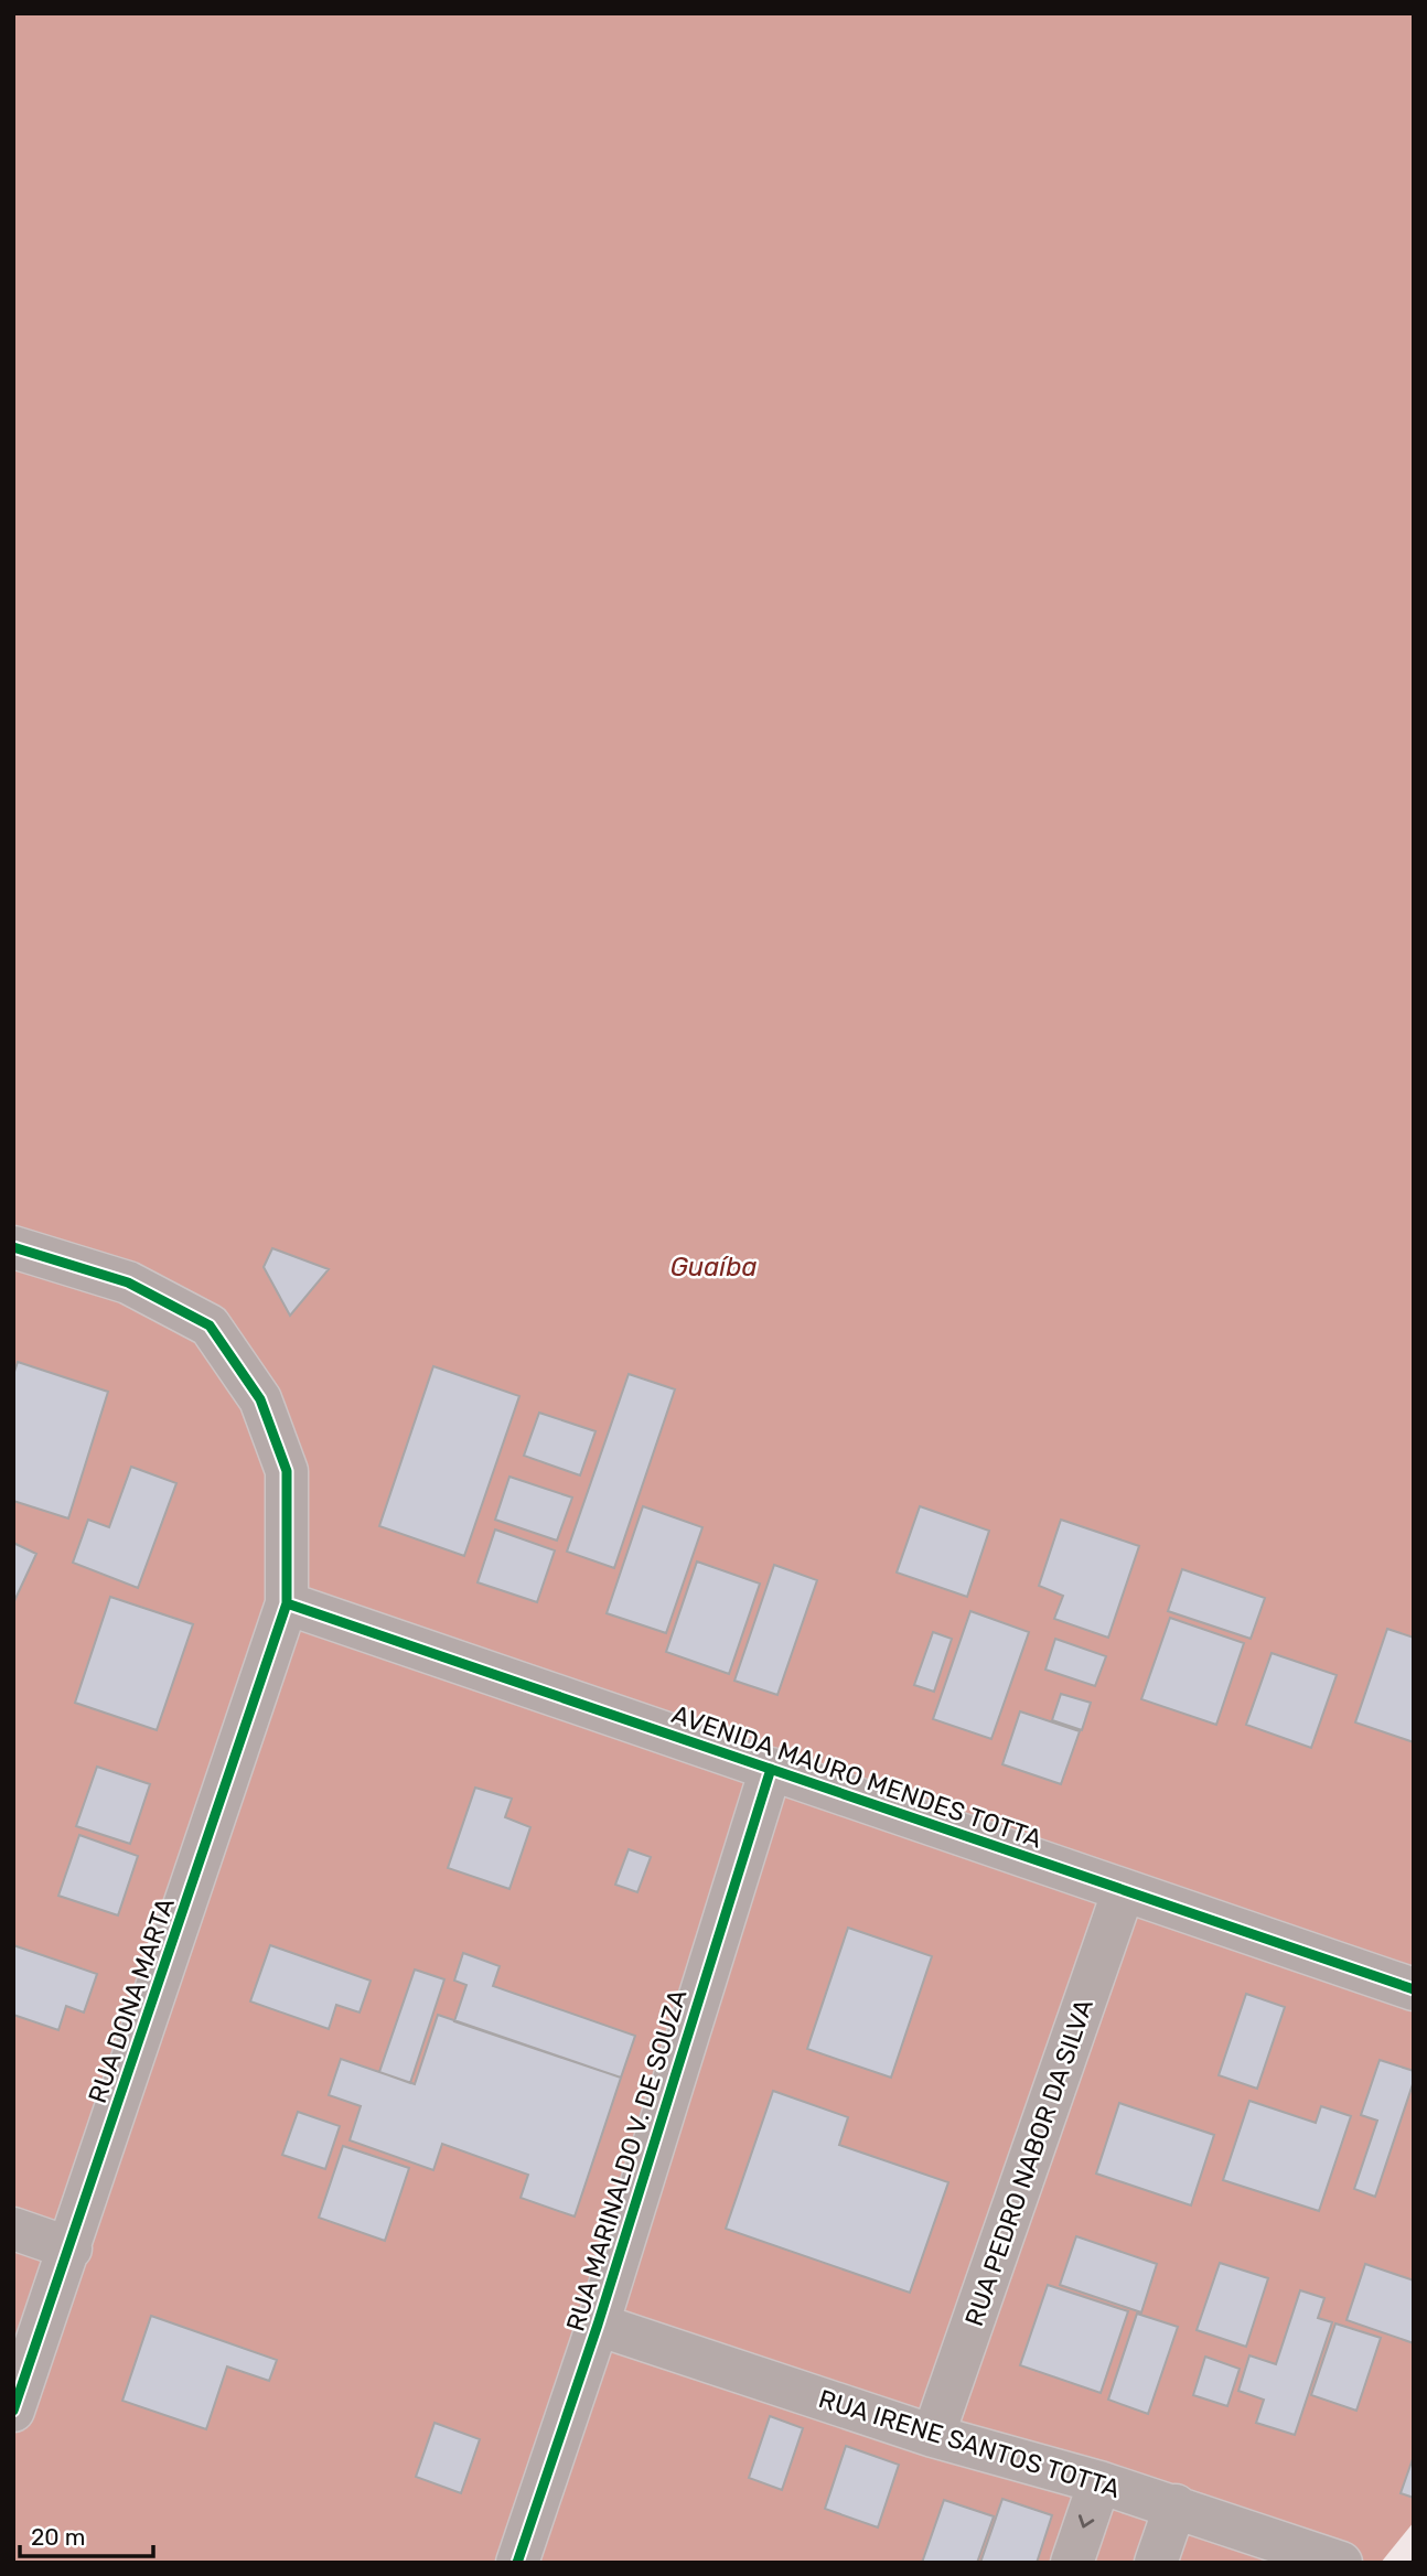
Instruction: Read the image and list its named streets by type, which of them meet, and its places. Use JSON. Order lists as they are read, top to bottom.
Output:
{
  "streets": {
    "street": [
      "AVENIDA MAURO MENDES TOTTA",
      "RUA DONA MARTA",
      "RUA MARINALDO V. DE SOUZA",
      "RUA PEDRO NABOR DA SILVA",
      "RUA IRENE SANTOS TOTTA"
    ]
  },
  "crossings": [
    ["AVENIDA MAURO MENDES TOTTA", "RUA DONA MARTA"],
    ["AVENIDA MAURO MENDES TOTTA", "RUA MARINALDO V. DE SOUZA"],
    ["AVENIDA MAURO MENDES TOTTA", "RUA PEDRO NABOR DA SILVA"],
    ["RUA MARINALDO V. DE SOUZA", "RUA IRENE SANTOS TOTTA"],
    ["RUA PEDRO NABOR DA SILVA", "RUA IRENE SANTOS TOTTA"]
  ],
  "water": ["Guaíba"],
  "scale_bar": "20 m"
}
